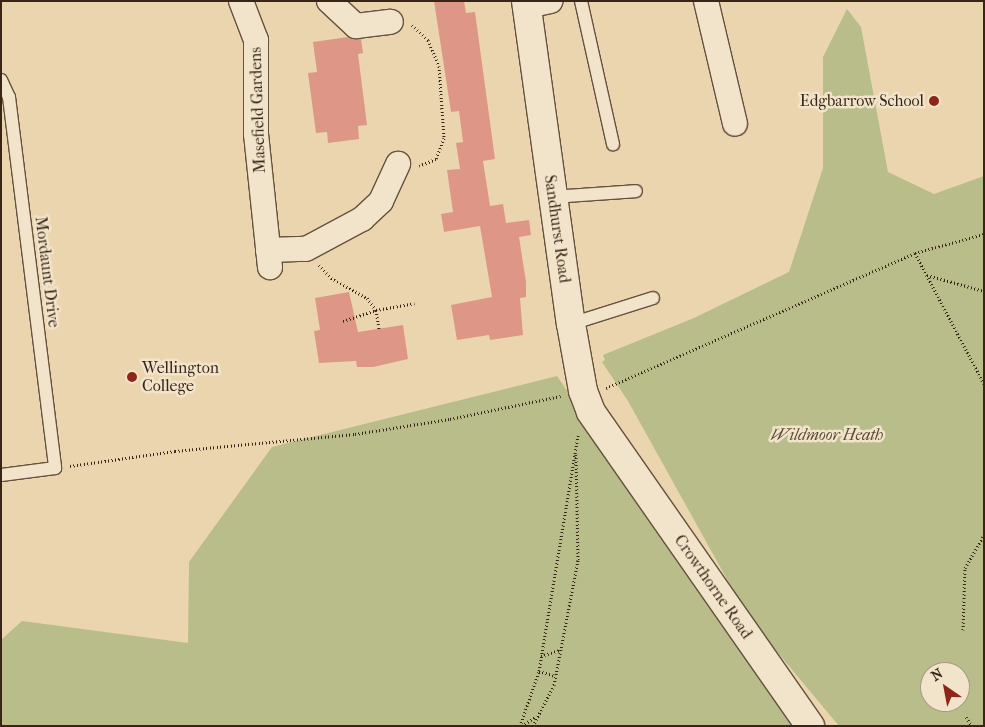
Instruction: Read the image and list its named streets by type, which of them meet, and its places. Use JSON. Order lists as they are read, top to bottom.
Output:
{
  "streets": {
    "street": ["Masefield Gardens", "Sandhurst Road", "Crowthorne Road"],
    "lane": ["Mordaunt Drive"]
  },
  "crossings": [
    ["Sandhurst Road", "Crowthorne Road"]
  ],
  "parks": ["Wildmoor Heath"],
  "places": ["Edgbarrow School", "Wellington College"],
  "north": "top left"
}
